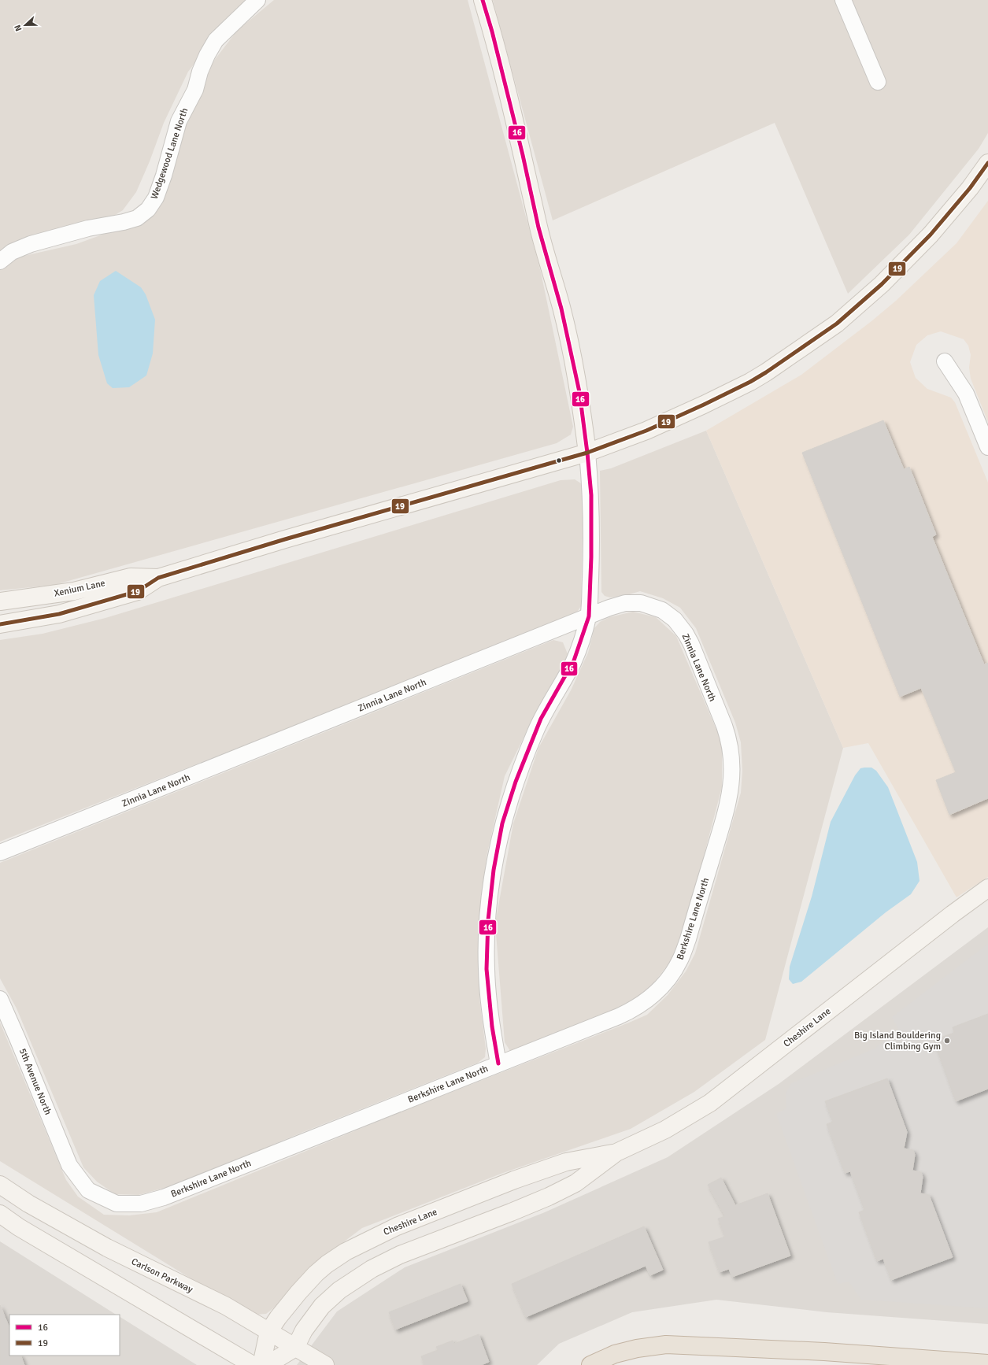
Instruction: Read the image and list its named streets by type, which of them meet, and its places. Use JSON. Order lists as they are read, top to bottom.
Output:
{
  "streets": {
    "main road": ["Xenium Lane", "Cheshire Lane", "Carlson Parkway"],
    "street": [
      "Wedgewood Lane North",
      "Zinnia Lane North",
      "Berkshire Lane North",
      "5th Avenue North"
    ]
  },
  "crossings": [
    ["Zinnia Lane North", "Berkshire Lane North"],
    ["Berkshire Lane North", "5th Avenue North"],
    ["Cheshire Lane", "Carlson Parkway"]
  ],
  "places": ["Big Island Bouldering Climbing Gym"],
  "lines": ["transit line 16", "transit line 19"],
  "legend": ["16", "19"],
  "north": "left"
}
